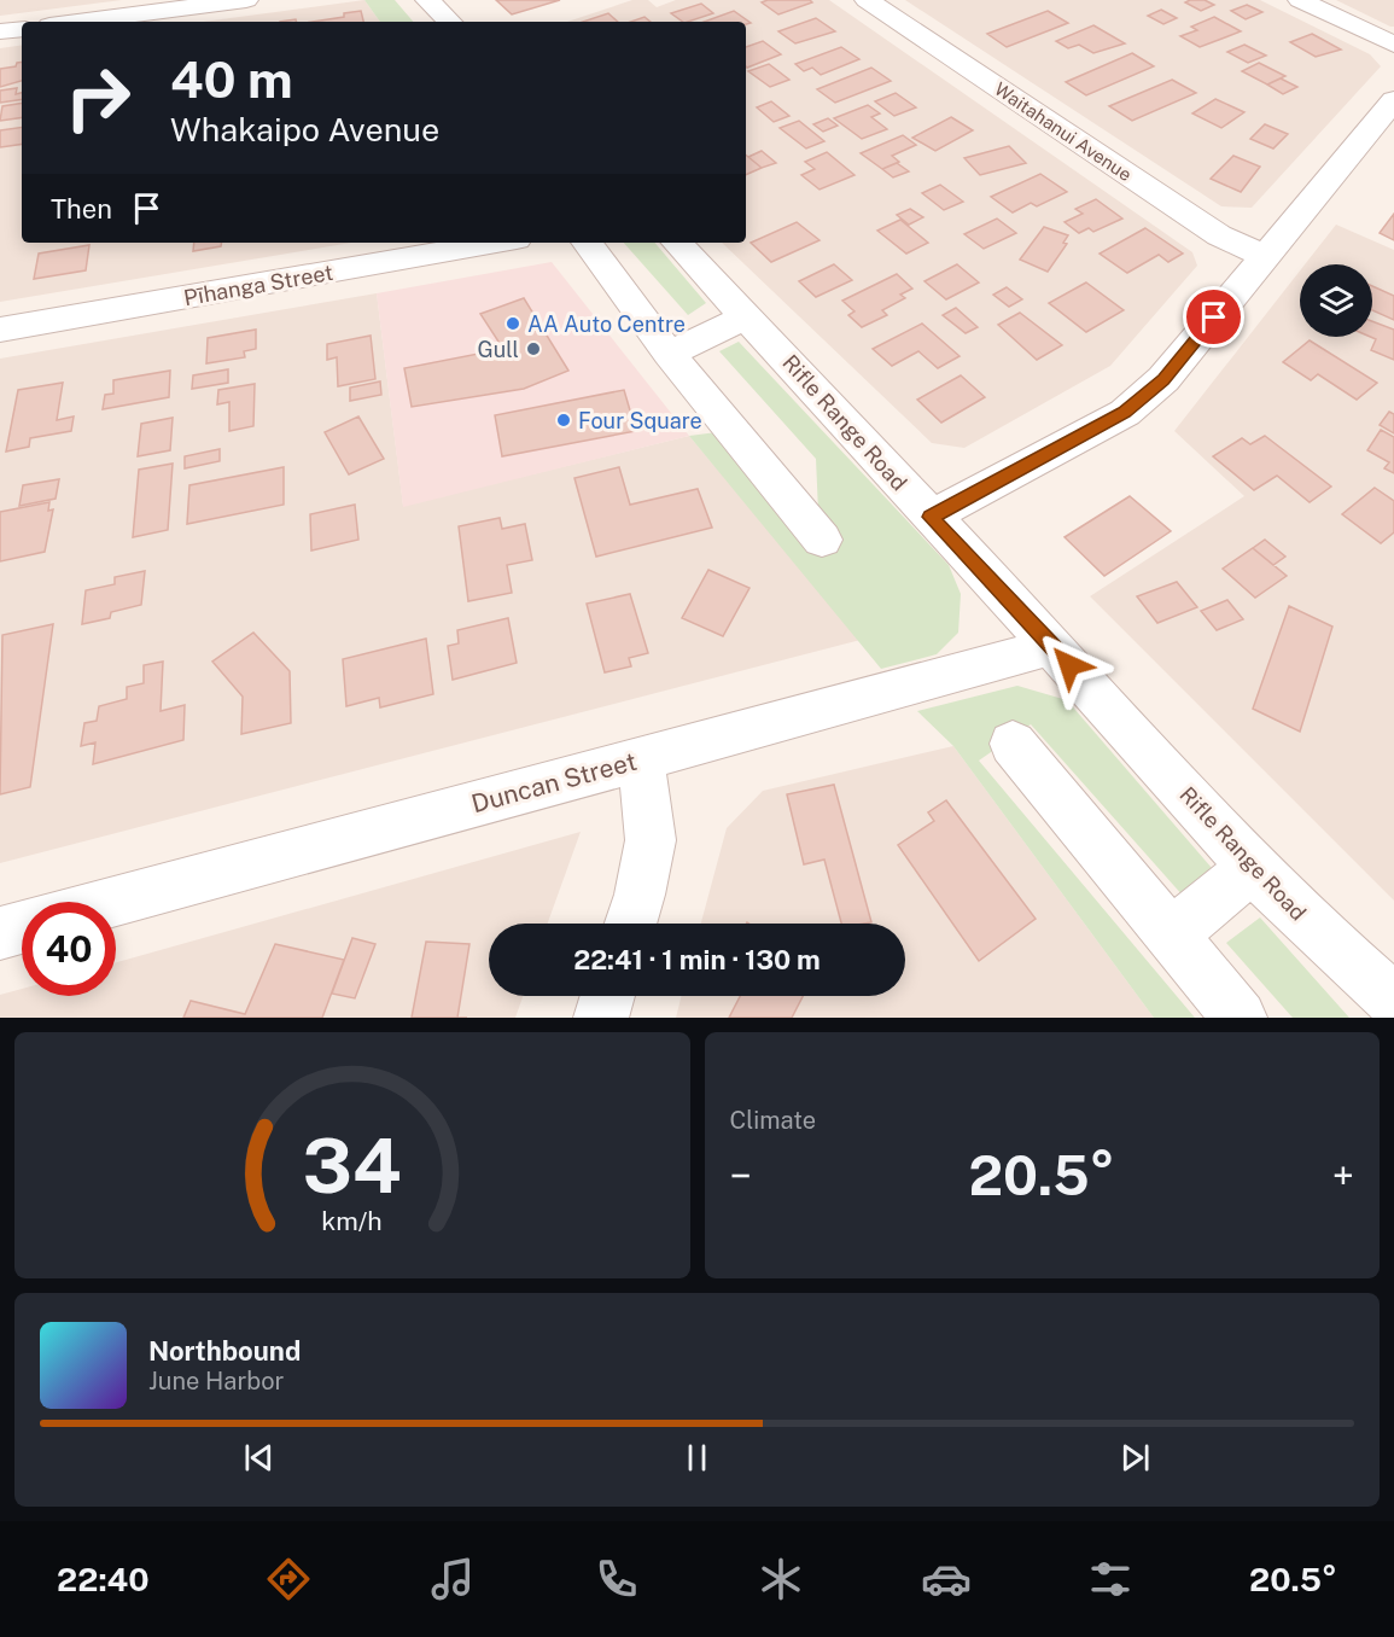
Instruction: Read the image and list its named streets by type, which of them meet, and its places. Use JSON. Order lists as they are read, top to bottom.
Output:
{
  "streets": {
    "street": [
      "Waitahanui Avenue",
      "Pīhanga Street",
      "Rifle Range Road",
      "Duncan Street"
    ]
  },
  "crossings": [
    ["Rifle Range Road", "Duncan Street"]
  ],
  "places": ["AA Auto Centre", "Gull", "Four Square"],
  "page": {
    "turn": ["40 m", "Whakaipo Avenue"],
    "then": "Then",
    "limit": "40",
    "trip": "22:41 · 1 min · 130 m",
    "tile": "Climate",
    "heat": ["−", "20.5°", "+"],
    "song": ["Northbound", "June Harbor"],
    "tabs": ["22:40", "20.5°"],
    "gauge": ["34", "km/h"]
  }
}
